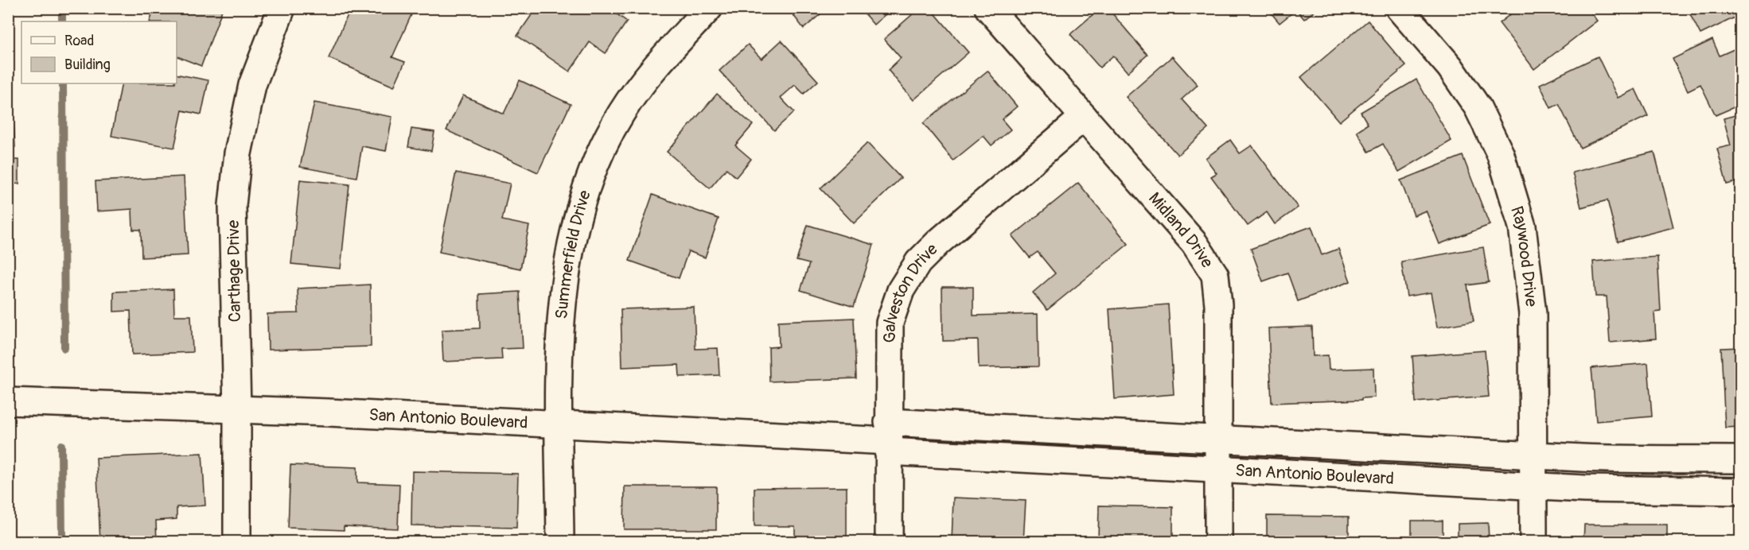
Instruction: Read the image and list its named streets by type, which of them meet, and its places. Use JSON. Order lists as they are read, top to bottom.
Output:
{
  "streets": {
    "street": [
      "Midland Drive",
      "Summerfield Drive",
      "Raywood Drive",
      "Carthage Drive",
      "Galveston Drive",
      "San Antonio Boulevard"
    ]
  },
  "crossings": [
    ["Midland Drive", "Galveston Drive"],
    ["Midland Drive", "San Antonio Boulevard"],
    ["Summerfield Drive", "San Antonio Boulevard"],
    ["Raywood Drive", "San Antonio Boulevard"],
    ["Carthage Drive", "San Antonio Boulevard"],
    ["Galveston Drive", "San Antonio Boulevard"]
  ],
  "legend": ["Road", "Building"]
}
